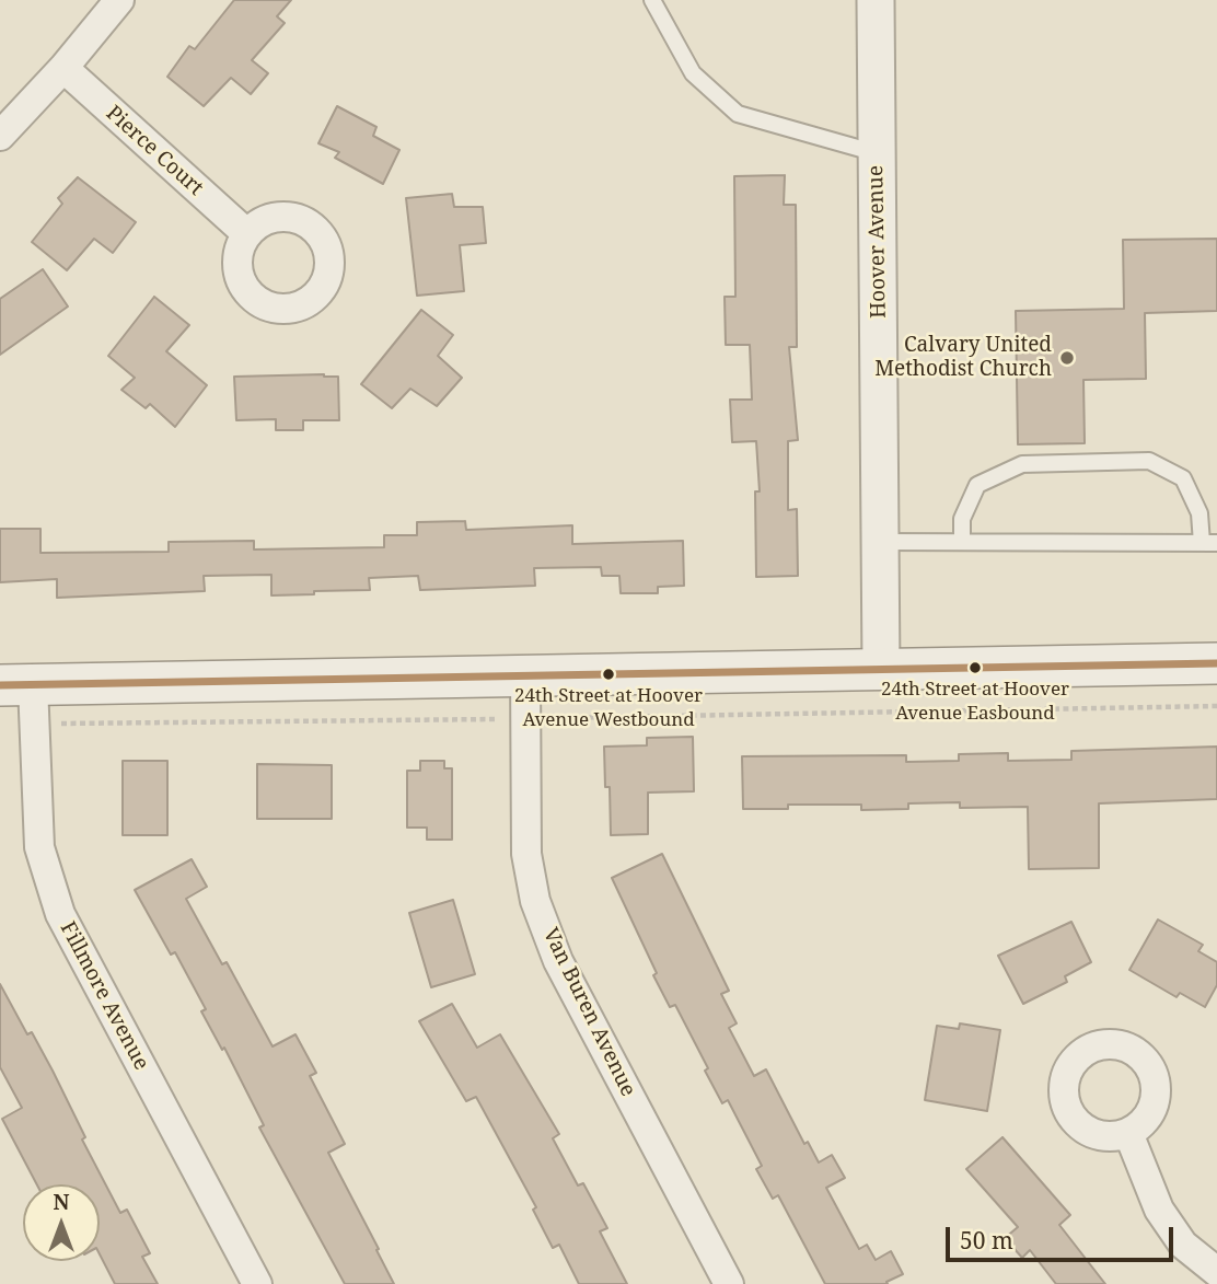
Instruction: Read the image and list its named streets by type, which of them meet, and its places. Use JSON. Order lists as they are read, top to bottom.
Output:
{
  "streets": {
    "street": [
      "Pierce Court",
      "Hoover Avenue",
      "Fillmore Avenue",
      "Van Buren Avenue"
    ]
  },
  "places": ["Calvary United Methodist Church", "24th Street at Hoover Avenue Easbound", "24th Street at Hoover Avenue Westbound"],
  "scale_bar": "50 m",
  "north": "top"
}
